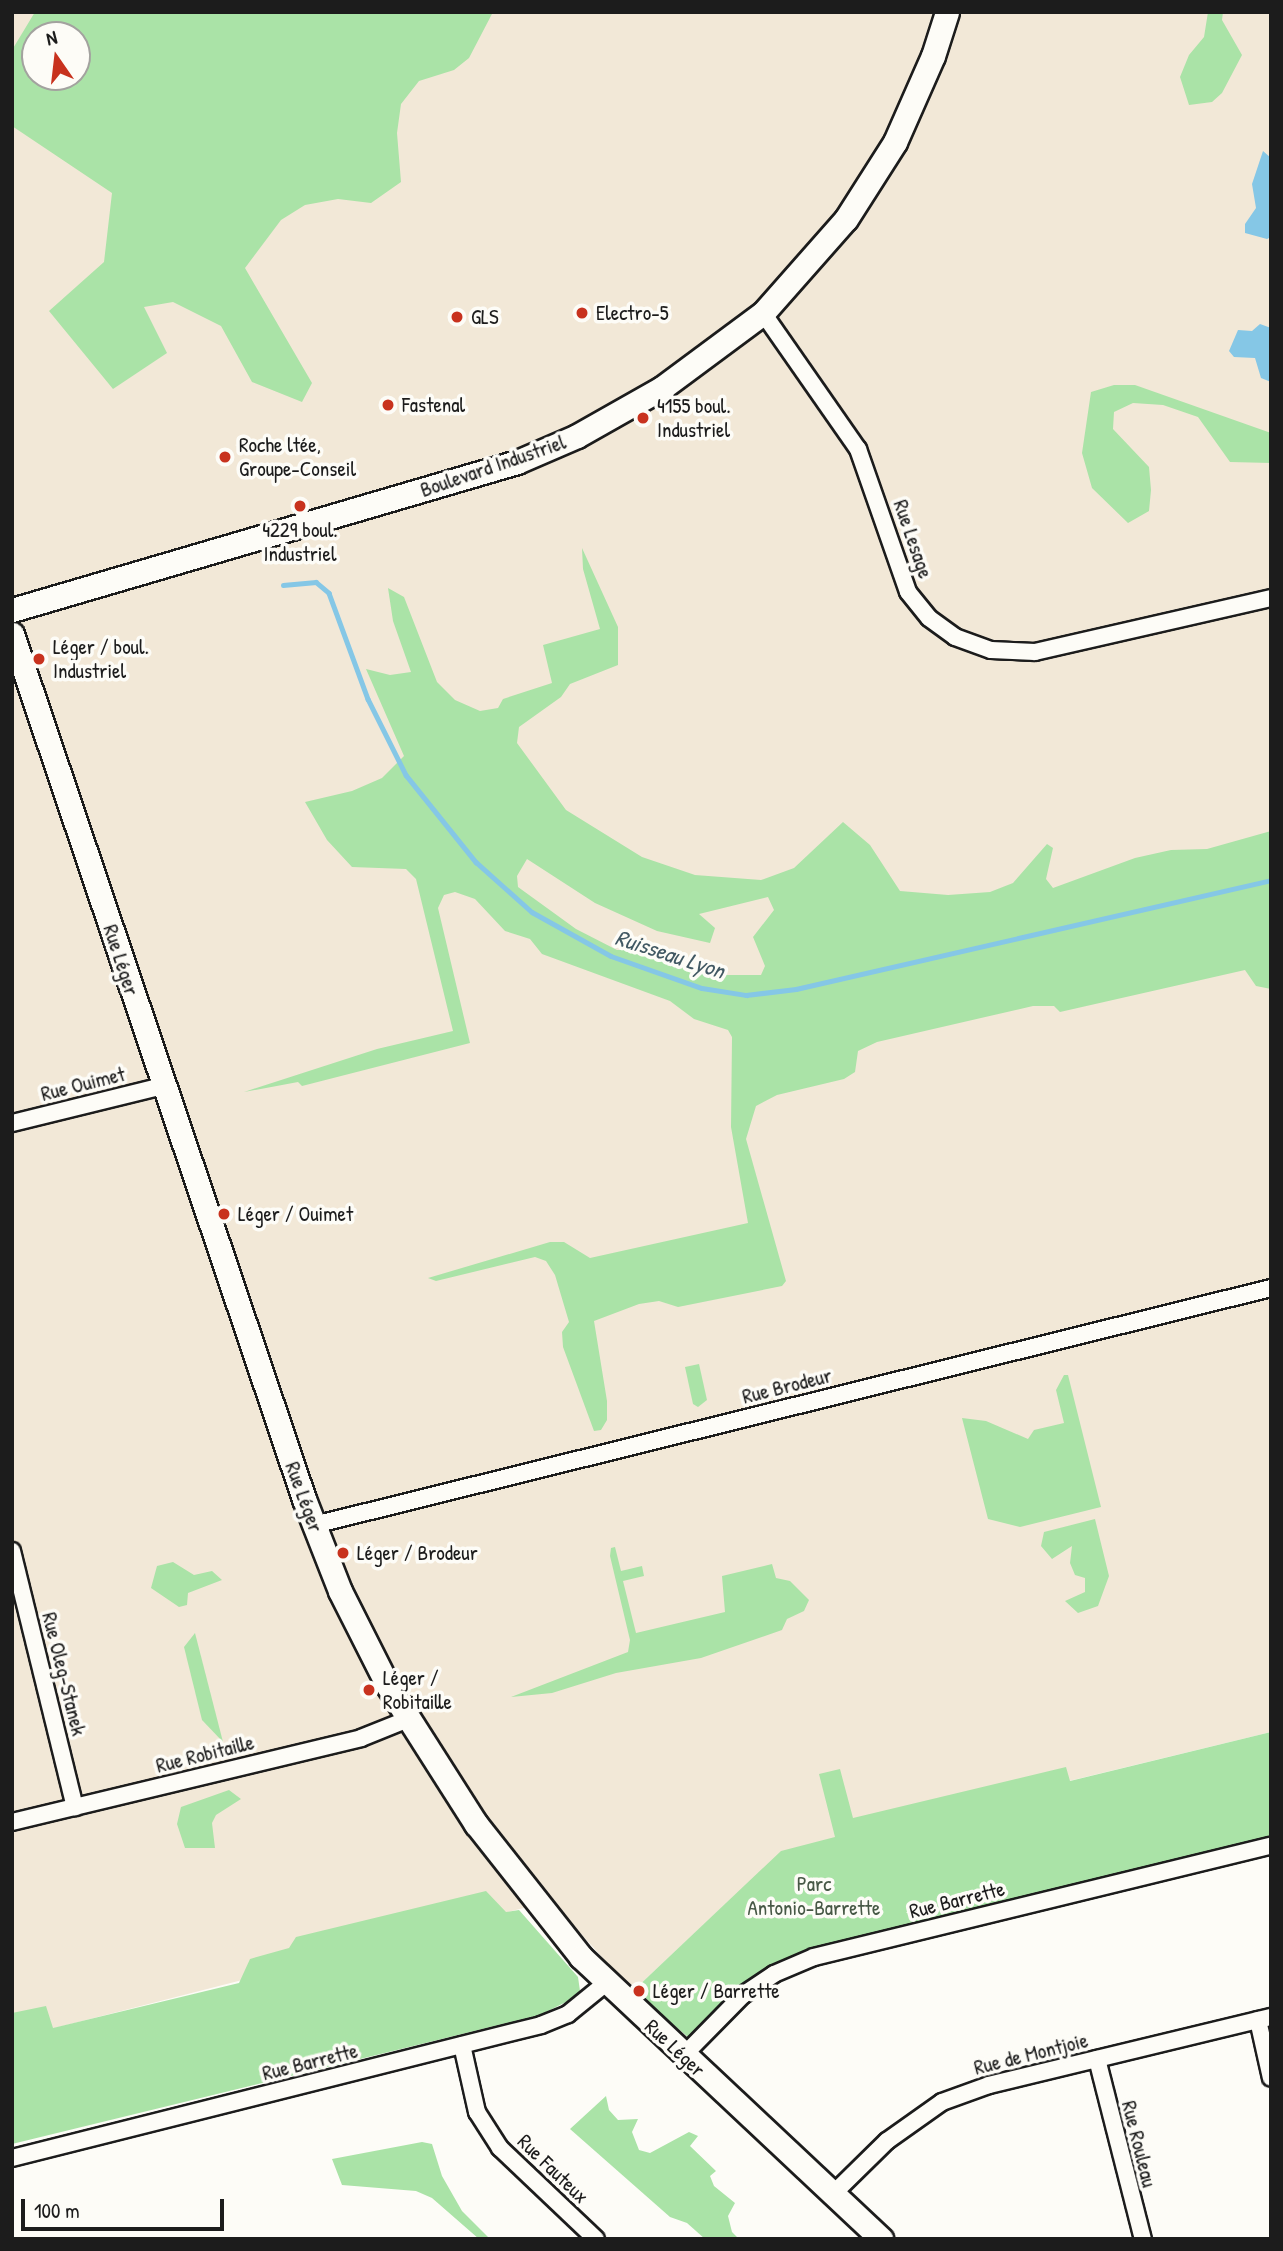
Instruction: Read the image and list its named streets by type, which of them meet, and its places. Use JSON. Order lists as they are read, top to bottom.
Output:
{
  "streets": {
    "street": [
      "Boulevard Industriel",
      "Rue Lesage",
      "Rue Léger",
      "Rue Ouimet",
      "Rue Brodeur",
      "Rue Oleg-Stanek",
      "Rue Robitaille",
      "Rue Barrette",
      "Rue de Montjoie",
      "Rue Rouleau",
      "Rue Fauteux"
    ]
  },
  "crossings": [
    ["Boulevard Industriel", "Rue Lesage"],
    ["Rue Léger", "Rue Ouimet"],
    ["Rue Léger", "Rue Brodeur"],
    ["Rue Léger", "Rue Robitaille"],
    ["Rue Léger", "Rue Barrette"],
    ["Rue Léger", "Rue de Montjoie"],
    ["Rue Oleg-Stanek", "Rue Robitaille"],
    ["Rue Barrette", "Rue Fauteux"],
    ["Rue de Montjoie", "Rue Rouleau"]
  ],
  "water": ["Ruisseau Lyon"],
  "parks": ["Parc Antonio-Barrette"],
  "places": [
    "Electro-5",
    "GLS",
    "Fastenal",
    "4155 boul. Industriel",
    "Roche ltée, Groupe-Conseil",
    "4229 boul. Industriel",
    "Léger / boul. Industriel",
    "Léger / Ouimet",
    "Léger / Brodeur",
    "Léger / Robitaille",
    "Léger / Barrette"
  ],
  "scale_bar": "100 m",
  "north": "top"
}
